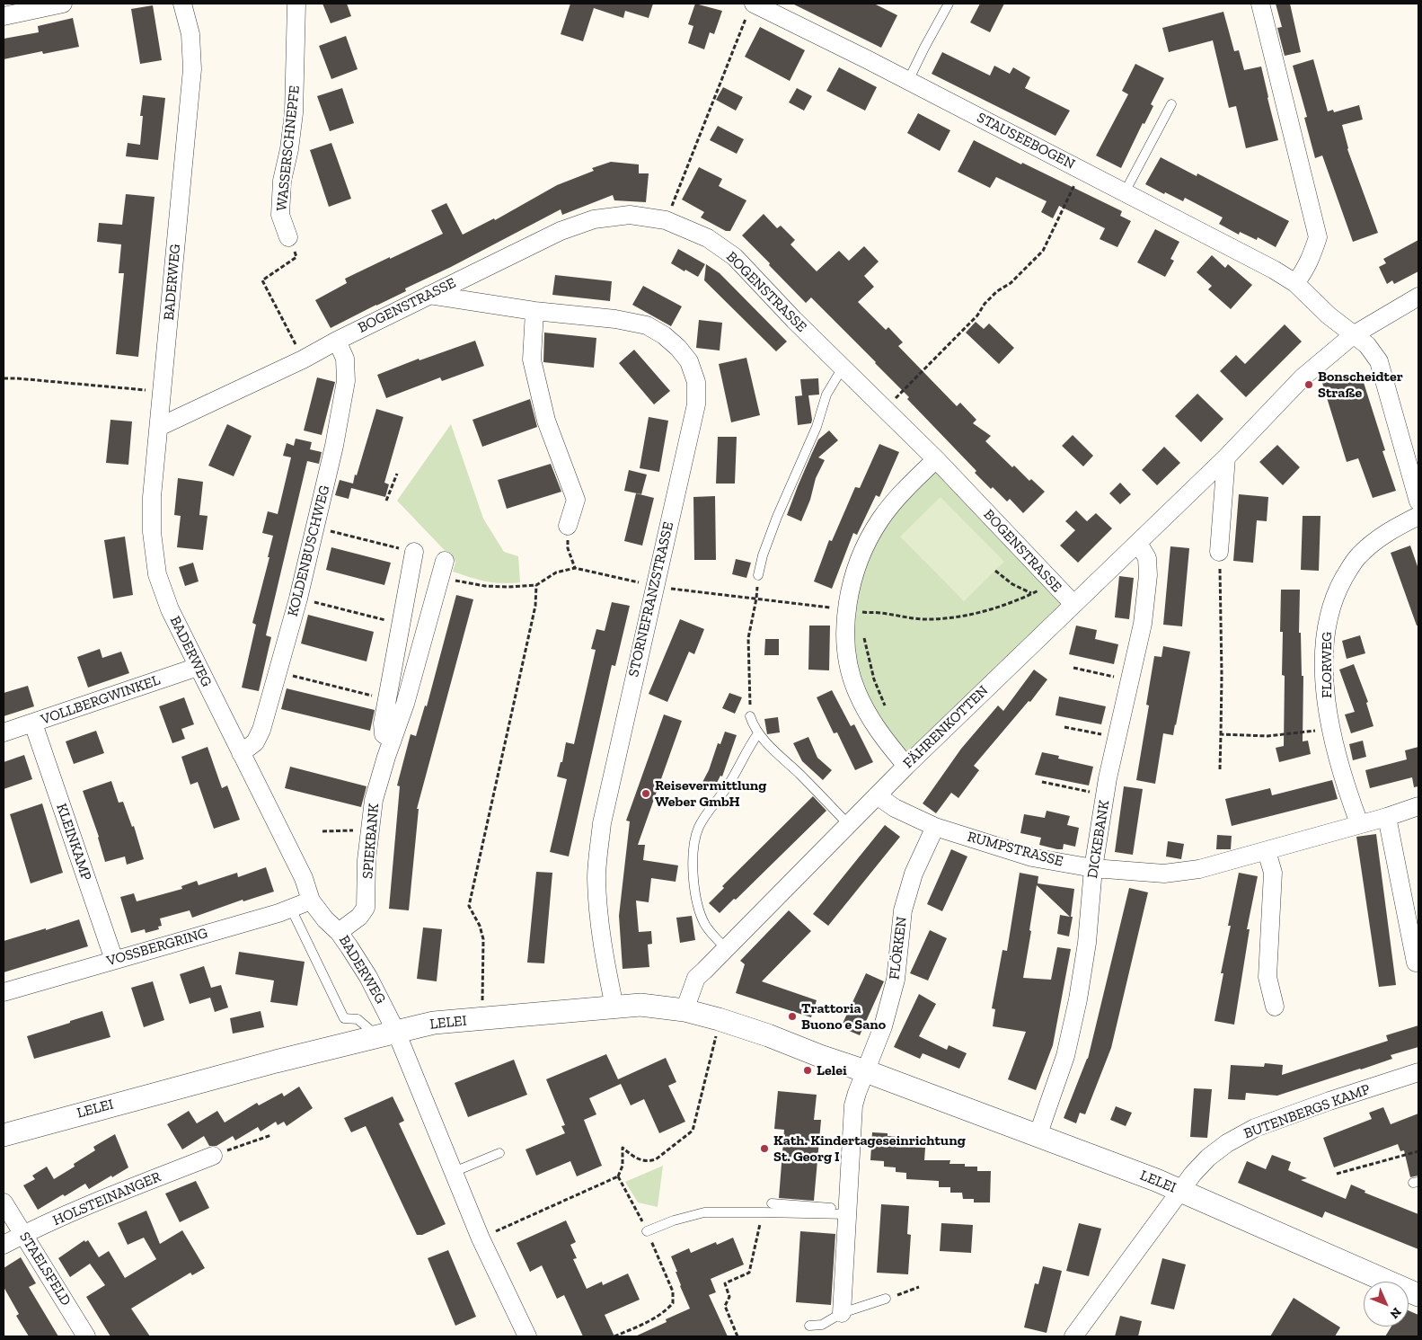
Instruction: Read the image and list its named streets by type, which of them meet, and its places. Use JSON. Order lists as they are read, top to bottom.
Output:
{
  "streets": {
    "street": [
      "STAUSEEBOGEN",
      "WASSERSCHNEPFE",
      "BADERWEG",
      "BOGENSTRASSE",
      "KOLDENBUSCHWEG",
      "STORNEFRANZSTRASSE",
      "FLORWEG",
      "VOLLBERGWINKEL",
      "FÄHRENKOTTEN",
      "DICKEBANK",
      "SPIEKBANK",
      "KLEINKAMP",
      "RUMPSTRASSE",
      "VOSSBERGRING",
      "FLÖRKEN",
      "LELEI",
      "BUTENBERGS KAMP",
      "HOLSTEINANGER",
      "STAELSFELD"
    ]
  },
  "crossings": [
    ["BADERWEG", "BOGENSTRASSE"],
    ["BADERWEG", "KOLDENBUSCHWEG"],
    ["BADERWEG", "VOLLBERGWINKEL"],
    ["BADERWEG", "SPIEKBANK"],
    ["BADERWEG", "VOSSBERGRING"],
    ["BADERWEG", "LELEI"],
    ["BOGENSTRASSE", "KOLDENBUSCHWEG"],
    ["BOGENSTRASSE", "STORNEFRANZSTRASSE"],
    ["BOGENSTRASSE", "FÄHRENKOTTEN"],
    ["STORNEFRANZSTRASSE", "LELEI"],
    ["FLORWEG", "RUMPSTRASSE"],
    ["VOLLBERGWINKEL", "KLEINKAMP"],
    ["FÄHRENKOTTEN", "DICKEBANK"],
    ["FÄHRENKOTTEN", "RUMPSTRASSE"],
    ["FÄHRENKOTTEN", "LELEI"],
    ["DICKEBANK", "RUMPSTRASSE"],
    ["DICKEBANK", "LELEI"],
    ["KLEINKAMP", "VOSSBERGRING"],
    ["RUMPSTRASSE", "FLÖRKEN"],
    ["FLÖRKEN", "LELEI"],
    ["LELEI", "BUTENBERGS KAMP"],
    ["HOLSTEINANGER", "STAELSFELD"]
  ],
  "places": [
    "Bonscheidter Straße",
    "Reisevermittlung Weber GmbH",
    "Trattoria Buono e Sano",
    "Lelei",
    "Kath. Kindertageseinrichtung St. Georg I"
  ],
  "north": "bottom right"
}
